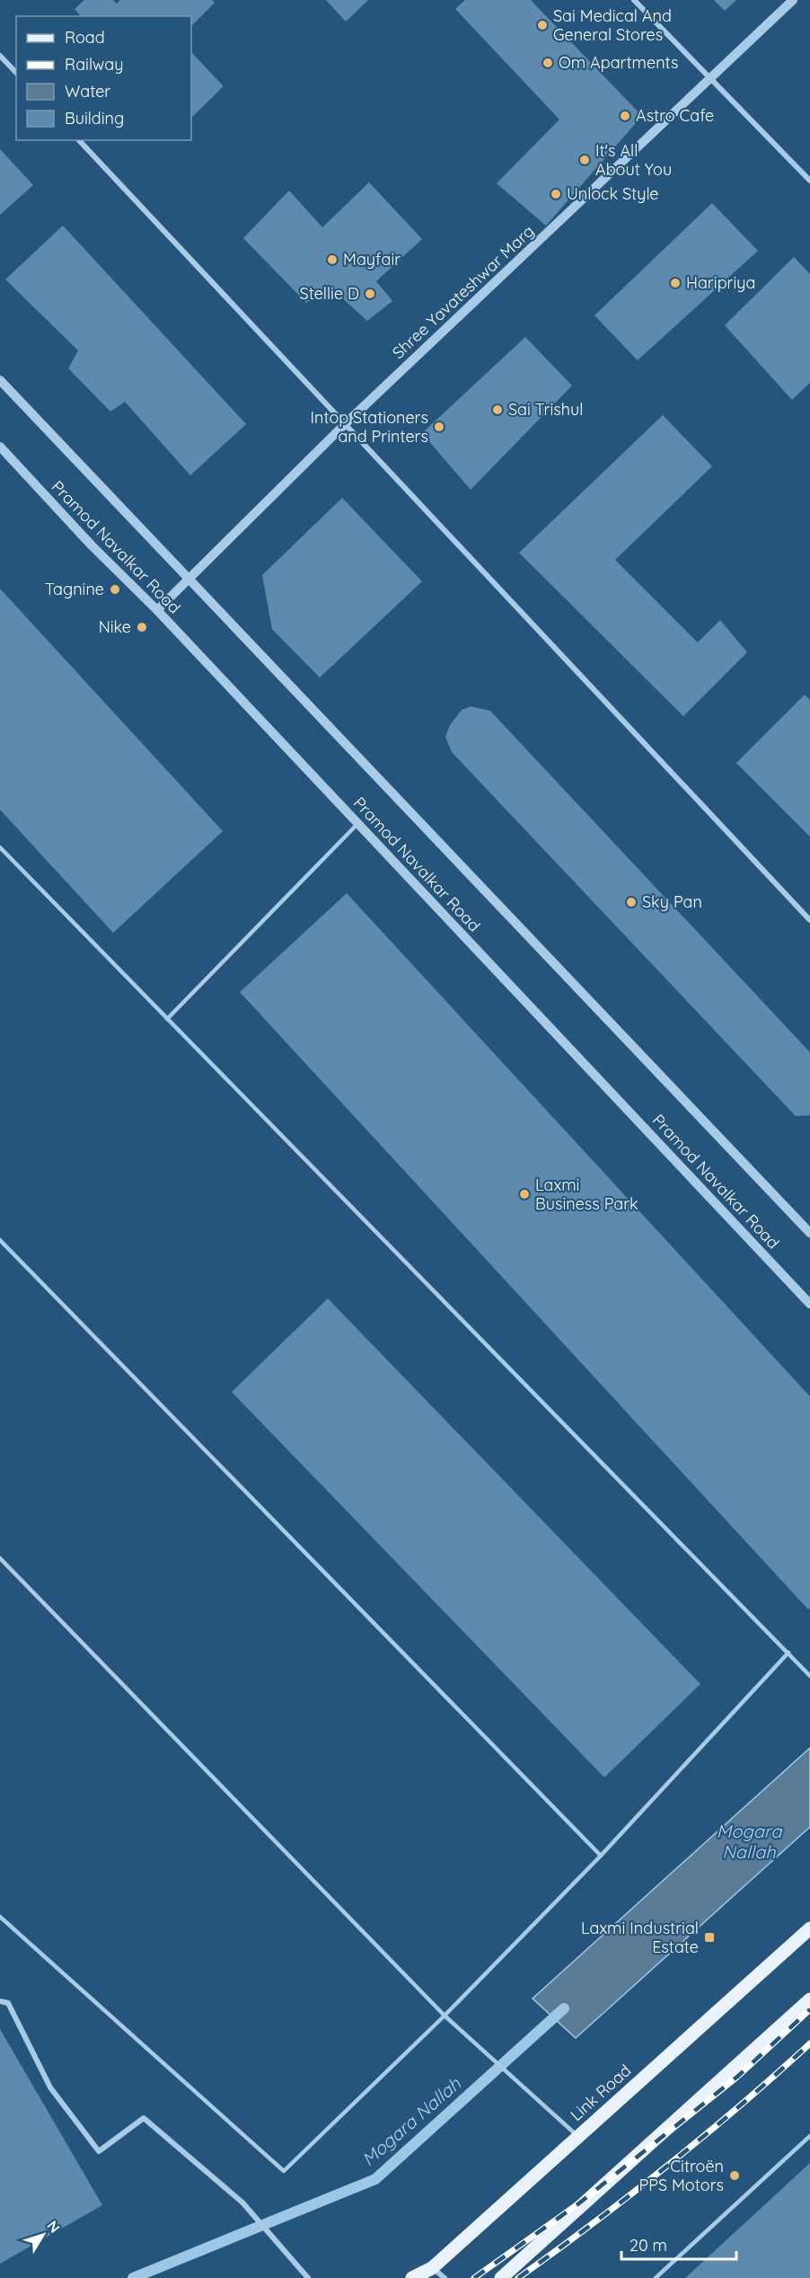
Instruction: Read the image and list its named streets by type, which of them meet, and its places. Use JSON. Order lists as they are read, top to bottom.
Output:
{
  "streets": {
    "main road": ["Link Road"],
    "street": ["Shree Yavateshwar Marg", "Pramod Navalkar Road"]
  },
  "crossings": [
    ["Shree Yavateshwar Marg", "Pramod Navalkar Road"]
  ],
  "water": ["Mogara Nallah"],
  "places": {
    "other": [
      "Sai Medical And General Stores",
      "Om Apartments",
      "Astro Cafe",
      "It's All About You",
      "Unlock Style",
      "Mayfair",
      "Haripriya",
      "Stellie D",
      "Sai Trishul",
      "Intop Stationers and Printers",
      "Tagnine",
      "Nike",
      "Sky Pan",
      "Laxmi Business Park",
      "Citroën PPS Motors"
    ],
    "transit": ["Laxmi Industrial Estate"]
  },
  "legend": [
    "Road",
    "Railway",
    "Water",
    "Building"
  ],
  "scale_bar": "20 m",
  "north": "top right"
}
